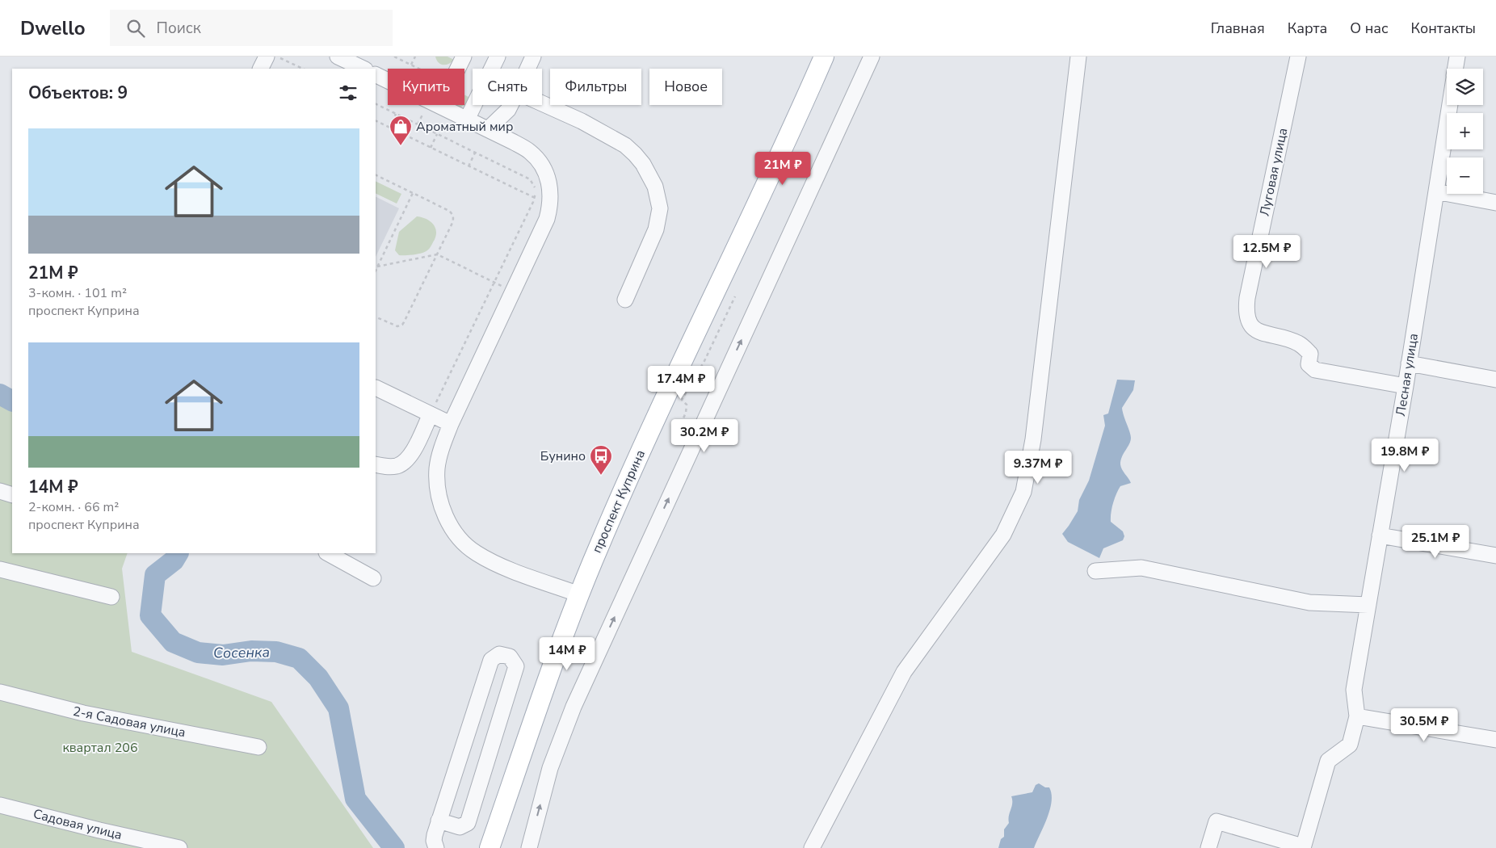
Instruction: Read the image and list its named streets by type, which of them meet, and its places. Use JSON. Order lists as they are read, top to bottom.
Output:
{
  "streets": {
    "main road": ["проспект Куприна"],
    "street": [
      "Луговая улица",
      "Лесная улица",
      "2-я Садовая улица",
      "Садовая улица"
    ]
  },
  "crossings": [
    ["Луговая улица", "Лесная улица"]
  ],
  "water": ["Сосенка"],
  "parks": ["квартал 206"],
  "places": {
    "shop": ["Ароматный мир"],
    "bus stop": ["Бунино"]
  },
  "page": {
    "header": "Dwello",
    "search": "Поиск",
    "nav": [
      "Главная",
      "Карта",
      "О нас",
      "Контакты"
    ],
    "map_buttons": ["+", "−"],
    "chip": [
      "Купить",
      "Снять",
      "Фильтры",
      "Новое"
    ],
    "heading": "Объектов: 9",
    "list": [
      {
        "name": "21M ₽",
        "note": "3-комн. · 101 m² · проспект Куприна"
      },
      {
        "name": "14M ₽",
        "note": "2-комн. · 66 m² · проспект Куприна"
      }
    ],
    "price": [
      "21M ₽",
      "12.5M ₽",
      "17.4M ₽",
      "30.2M ₽",
      "19.8M ₽",
      "9.37M ₽",
      "25.1M ₽",
      "14M ₽",
      "30.5M ₽"
    ]
  }
}
